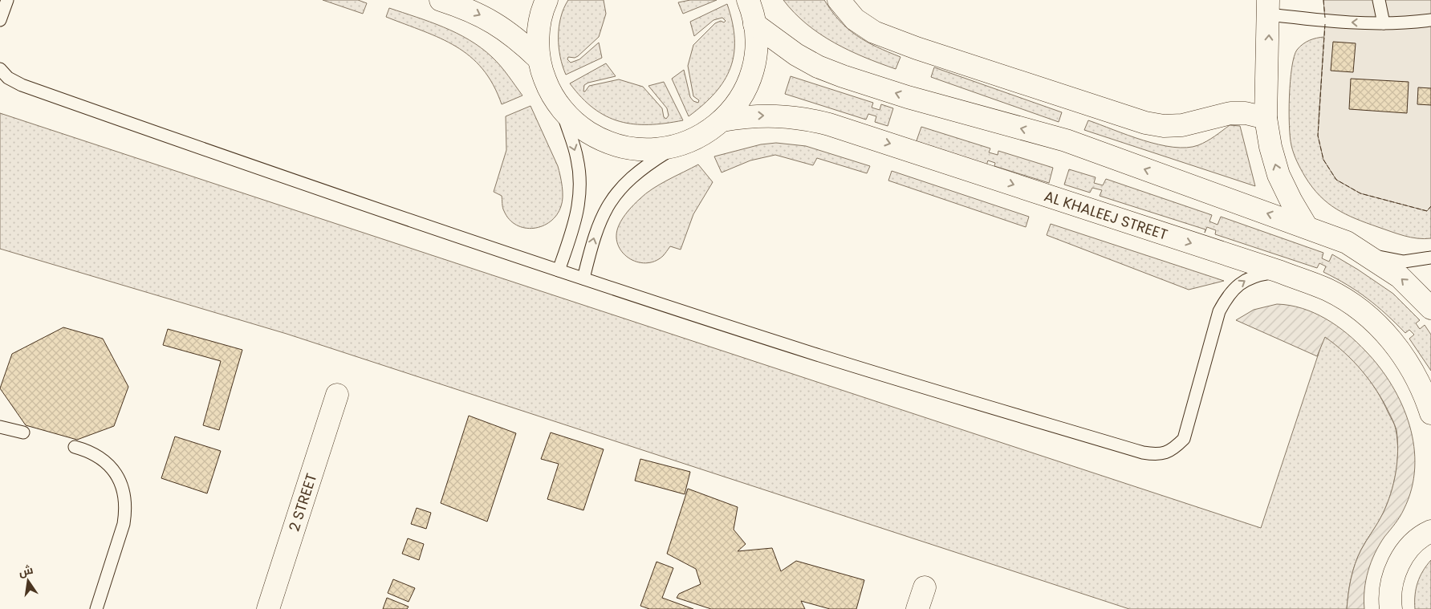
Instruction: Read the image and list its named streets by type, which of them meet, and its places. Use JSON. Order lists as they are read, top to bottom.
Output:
{
  "streets": {
    "main road": ["AL KHALEEJ STREET", "2 STREET"]
  },
  "north": "top"
}
